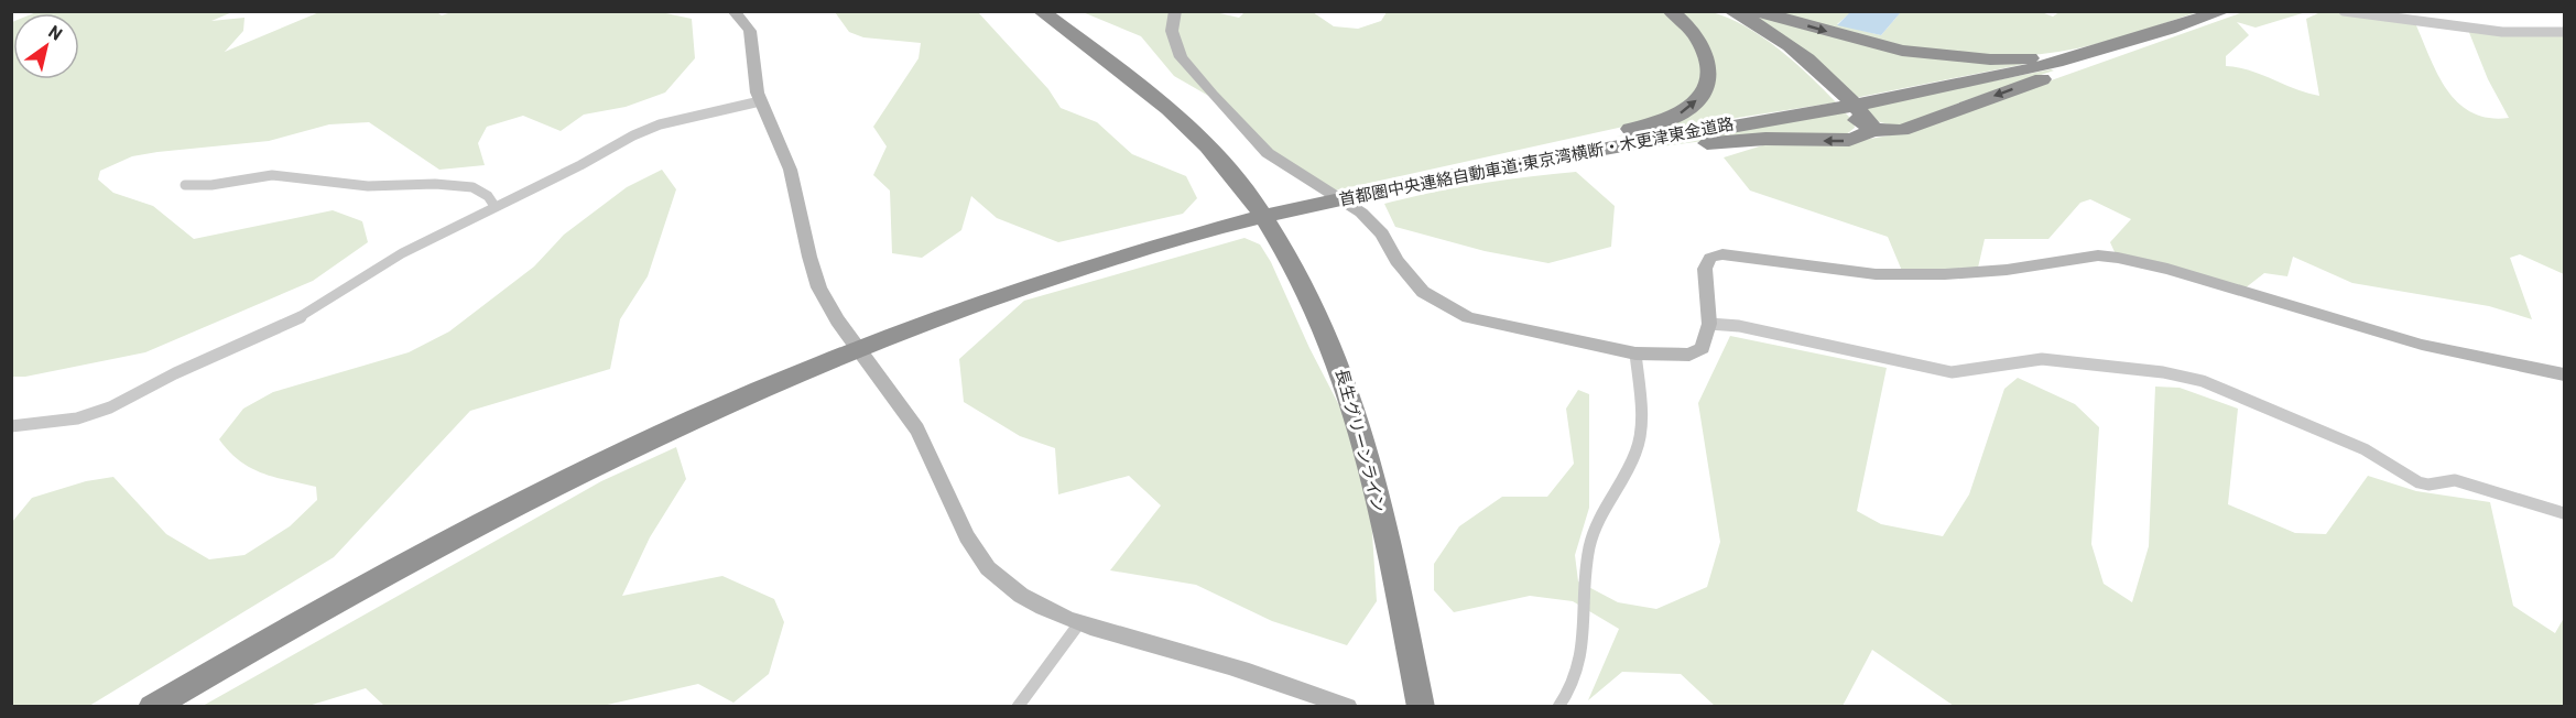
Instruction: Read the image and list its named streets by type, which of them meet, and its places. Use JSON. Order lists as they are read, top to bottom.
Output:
{
  "streets": {
    "highway": ["首都圏中央連絡自動車道;東京湾横断・木更津東金道路", "長生グリーンライン"]
  },
  "north": "top right"
}
